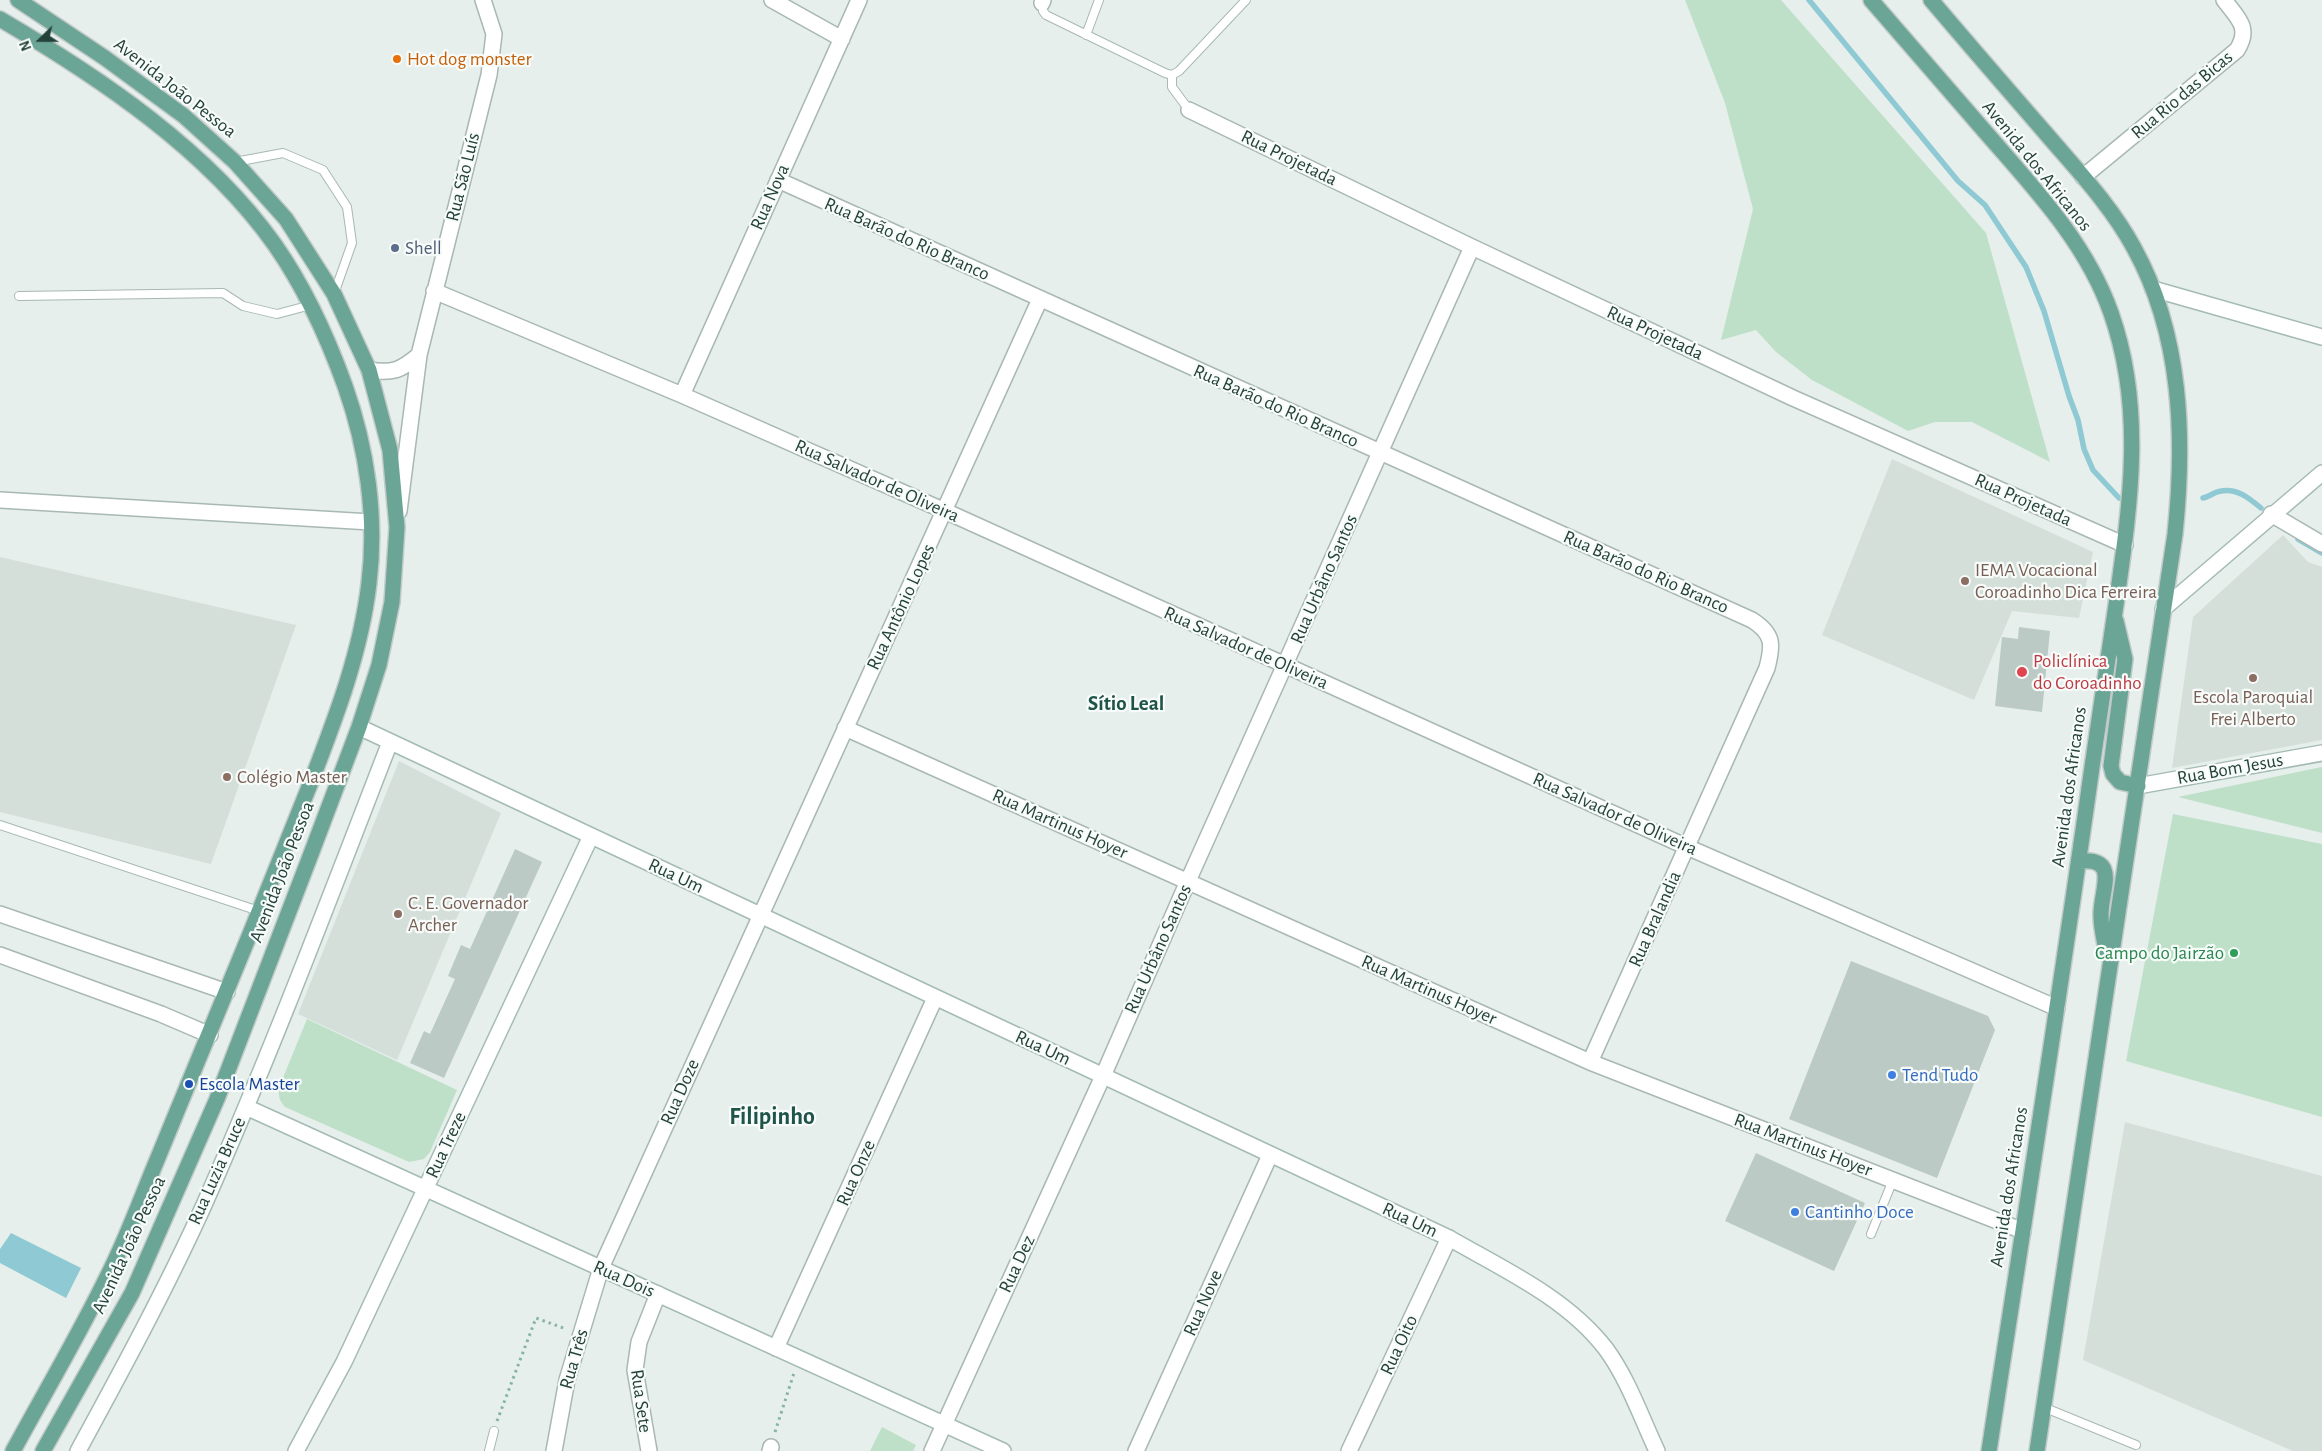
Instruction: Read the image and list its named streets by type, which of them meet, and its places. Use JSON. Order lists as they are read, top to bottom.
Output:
{
  "streets": {
    "main road": ["Avenida João Pessoa", "Avenida dos Africanos"],
    "street": [
      "Rua Rio das Bicas",
      "Rua Projetada",
      "Rua São Luís",
      "Rua Nova",
      "Rua Barão do Rio Branco",
      "Rua Salvador de Oliveira",
      "Rua Urbâno Santos",
      "Rua Antônio Lopes",
      "Rua Bom Jesus",
      "Rua Martinus Hoyer",
      "Rua Um",
      "Rua Bralandia",
      "Rua Doze",
      "Rua Treze",
      "Rua Luzia Bruce",
      "Rua Onze",
      "Rua Dez",
      "Rua Dois",
      "Rua Nove",
      "Rua Oito",
      "Rua Três",
      "Rua Sete"
    ]
  },
  "crossings": [
    ["Avenida João Pessoa", "Rua São Luís"],
    ["Avenida João Pessoa", "Rua Um"],
    ["Rua Rio das Bicas", "Avenida dos Africanos"],
    ["Rua Projetada", "Avenida dos Africanos"],
    ["Rua Projetada", "Rua Urbâno Santos"],
    ["Avenida dos Africanos", "Rua Salvador de Oliveira"],
    ["Avenida dos Africanos", "Rua Bom Jesus"],
    ["Avenida dos Africanos", "Rua Martinus Hoyer"],
    ["Rua São Luís", "Rua Salvador de Oliveira"],
    ["Rua Nova", "Rua Barão do Rio Branco"],
    ["Rua Nova", "Rua Salvador de Oliveira"],
    ["Rua Barão do Rio Branco", "Rua Urbâno Santos"],
    ["Rua Barão do Rio Branco", "Rua Antônio Lopes"],
    ["Rua Barão do Rio Branco", "Rua Bralandia"],
    ["Rua Salvador de Oliveira", "Rua Urbâno Santos"],
    ["Rua Salvador de Oliveira", "Rua Antônio Lopes"],
    ["Rua Salvador de Oliveira", "Rua Bralandia"],
    ["Rua Urbâno Santos", "Rua Martinus Hoyer"],
    ["Rua Urbâno Santos", "Rua Um"],
    ["Rua Urbâno Santos", "Rua Dez"],
    ["Rua Antônio Lopes", "Rua Martinus Hoyer"],
    ["Rua Antônio Lopes", "Rua Um"],
    ["Rua Antônio Lopes", "Rua Doze"],
    ["Rua Martinus Hoyer", "Rua Bralandia"],
    ["Rua Um", "Rua Doze"],
    ["Rua Um", "Rua Treze"],
    ["Rua Um", "Rua Luzia Bruce"],
    ["Rua Um", "Rua Onze"],
    ["Rua Um", "Rua Dez"],
    ["Rua Um", "Rua Nove"],
    ["Rua Um", "Rua Oito"],
    ["Rua Doze", "Rua Dois"],
    ["Rua Doze", "Rua Três"],
    ["Rua Treze", "Rua Dois"],
    ["Rua Luzia Bruce", "Rua Dois"],
    ["Rua Onze", "Rua Dois"],
    ["Rua Dez", "Rua Dois"],
    ["Rua Dois", "Rua Três"],
    ["Rua Dois", "Rua Sete"]
  ],
  "districts": ["Sítio Leal", "Filipinho"],
  "places": [
    "Hot dog monster",
    "Shell",
    "IEMA Vocacional Coroadinho Dica Ferreira",
    "Policlínica do Coroadinho",
    "Escola Paroquial Frei Alberto",
    "Colégio Master",
    "C. E. Governador Archer",
    "Campo do Jairzão",
    "Tend Tudo",
    "Escola Master",
    "Cantinho Doce"
  ],
  "north": "left"
}
